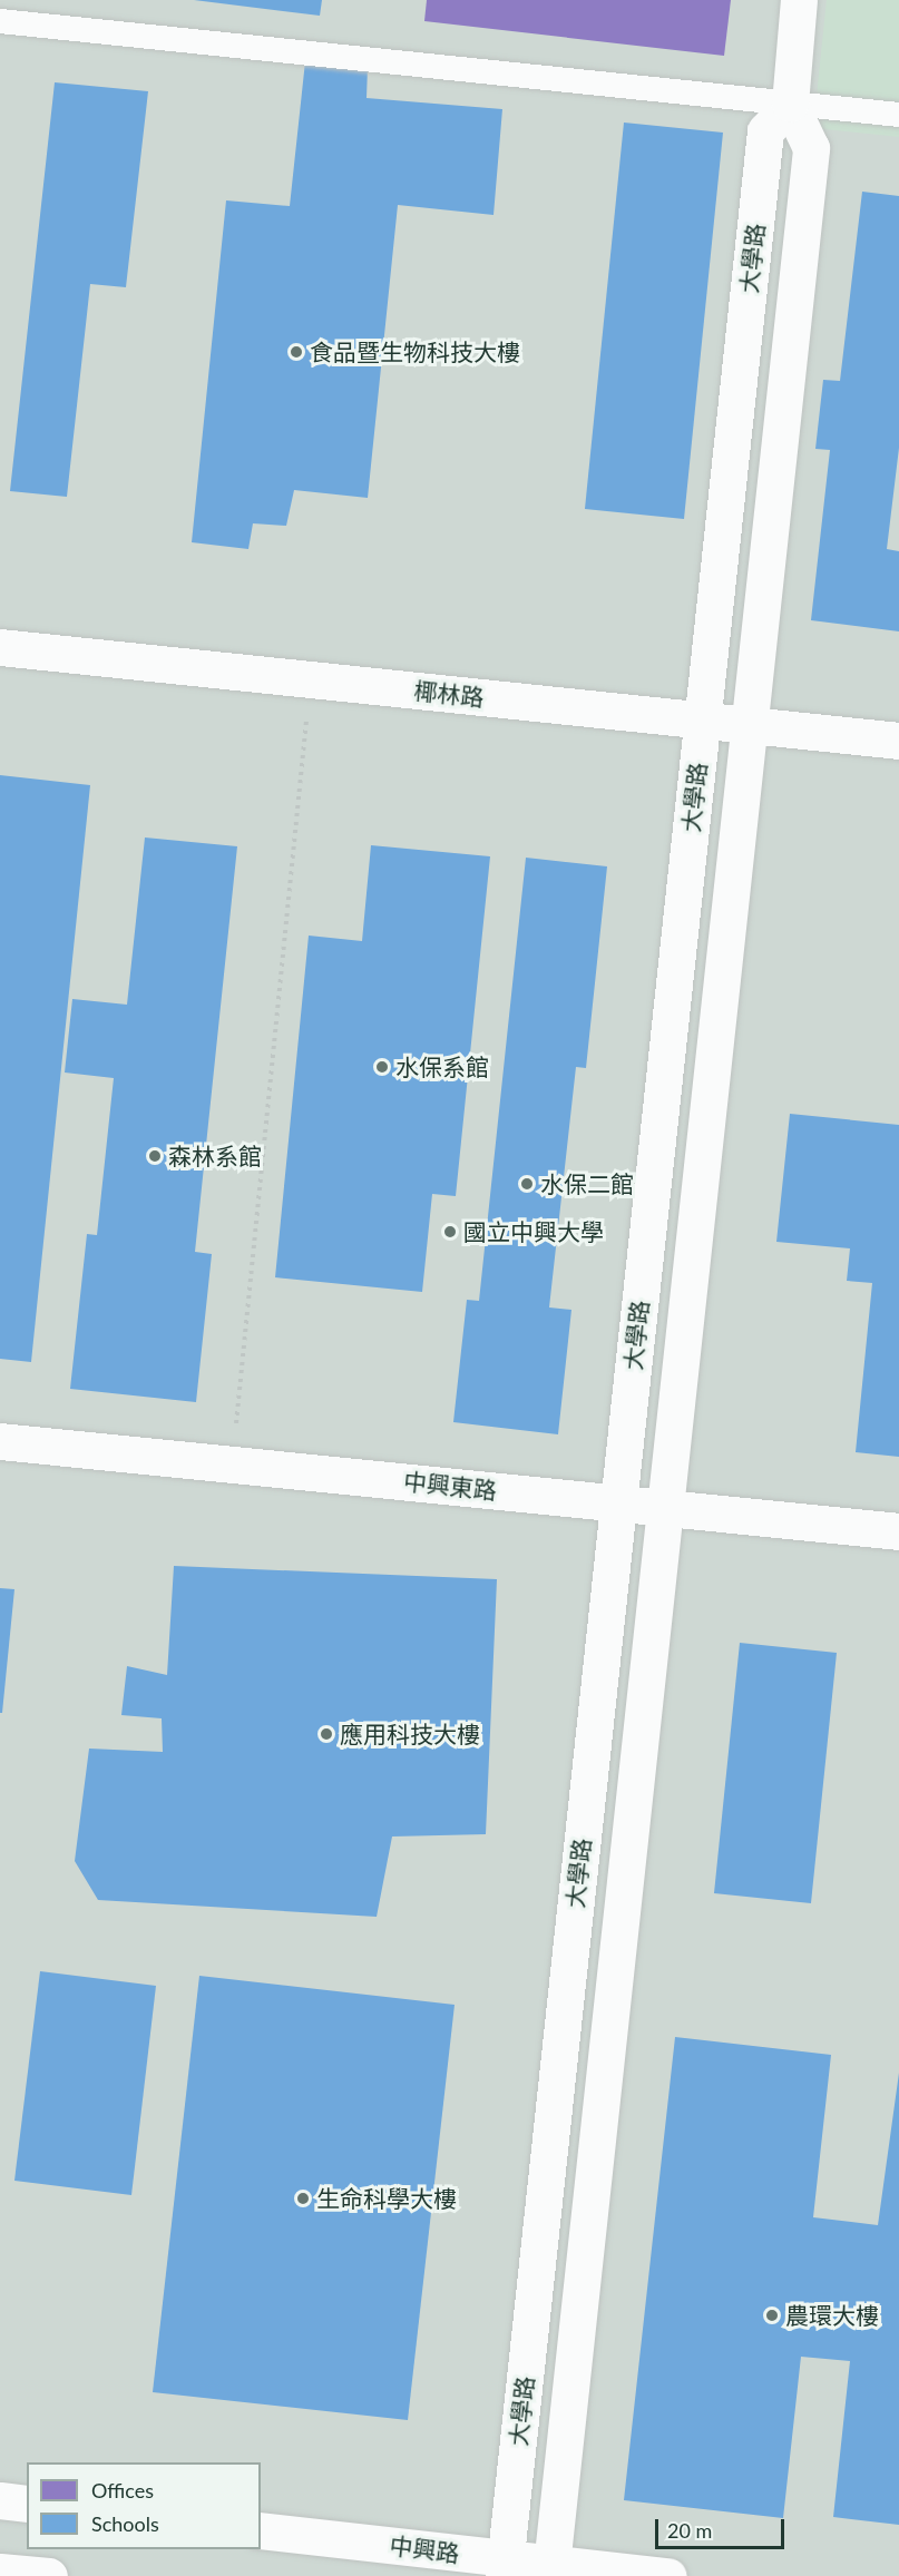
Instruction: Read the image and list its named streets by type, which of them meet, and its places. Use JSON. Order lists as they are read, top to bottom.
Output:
{
  "streets": {
    "street": [
      "大學路",
      "椰林路",
      "中興東路",
      "中興路"
    ]
  },
  "crossings": [
    ["大學路", "椰林路"],
    ["大學路", "中興東路"],
    ["大學路", "中興路"]
  ],
  "places": [
    "食品暨生物科技大樓",
    "水保系館",
    "森林系館",
    "水保二館",
    "國立中興大學",
    "應用科技大樓",
    "生命科學大樓",
    "農環大樓"
  ],
  "legend": ["Offices", "Schools"],
  "scale_bar": "20 m"
}
